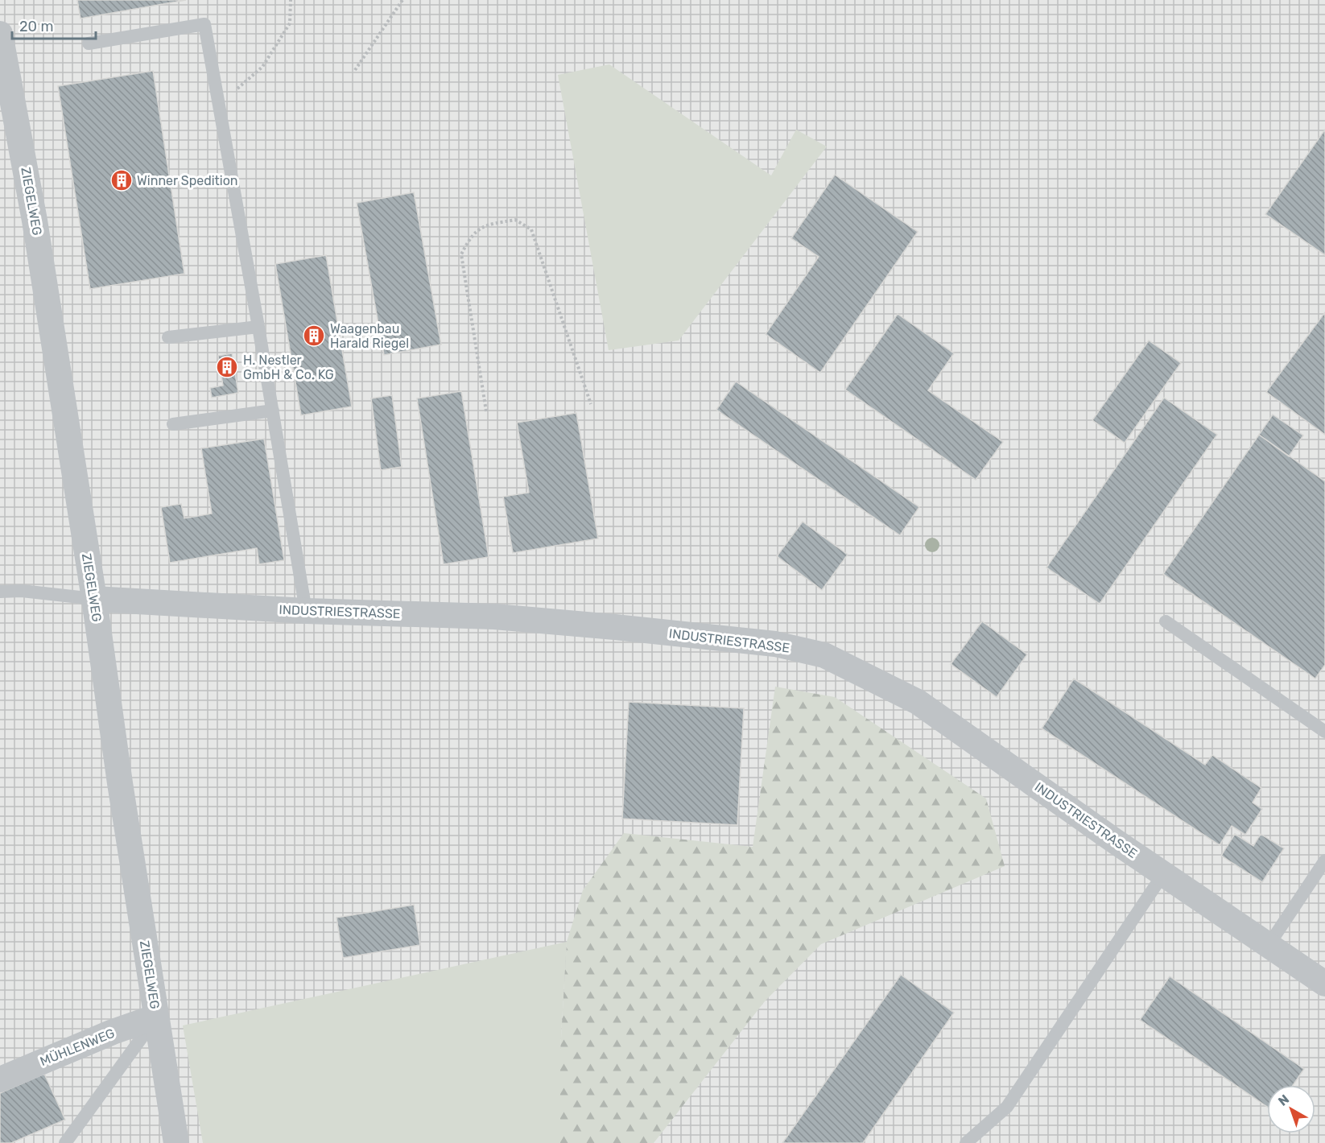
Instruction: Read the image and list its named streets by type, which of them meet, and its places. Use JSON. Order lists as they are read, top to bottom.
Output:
{
  "streets": {
    "street": ["ZIEGELWEG", "INDUSTRIESTRASSE", "MÜHLENWEG"]
  },
  "crossings": [
    ["ZIEGELWEG", "INDUSTRIESTRASSE"],
    ["ZIEGELWEG", "MÜHLENWEG"]
  ],
  "places": {
    "building": ["Winner Spedition", "Waagenbau Harald Riegel", "H. Nestler GmbH & Co. KG"]
  },
  "scale_bar": "20 m",
  "north": "top left"
}
